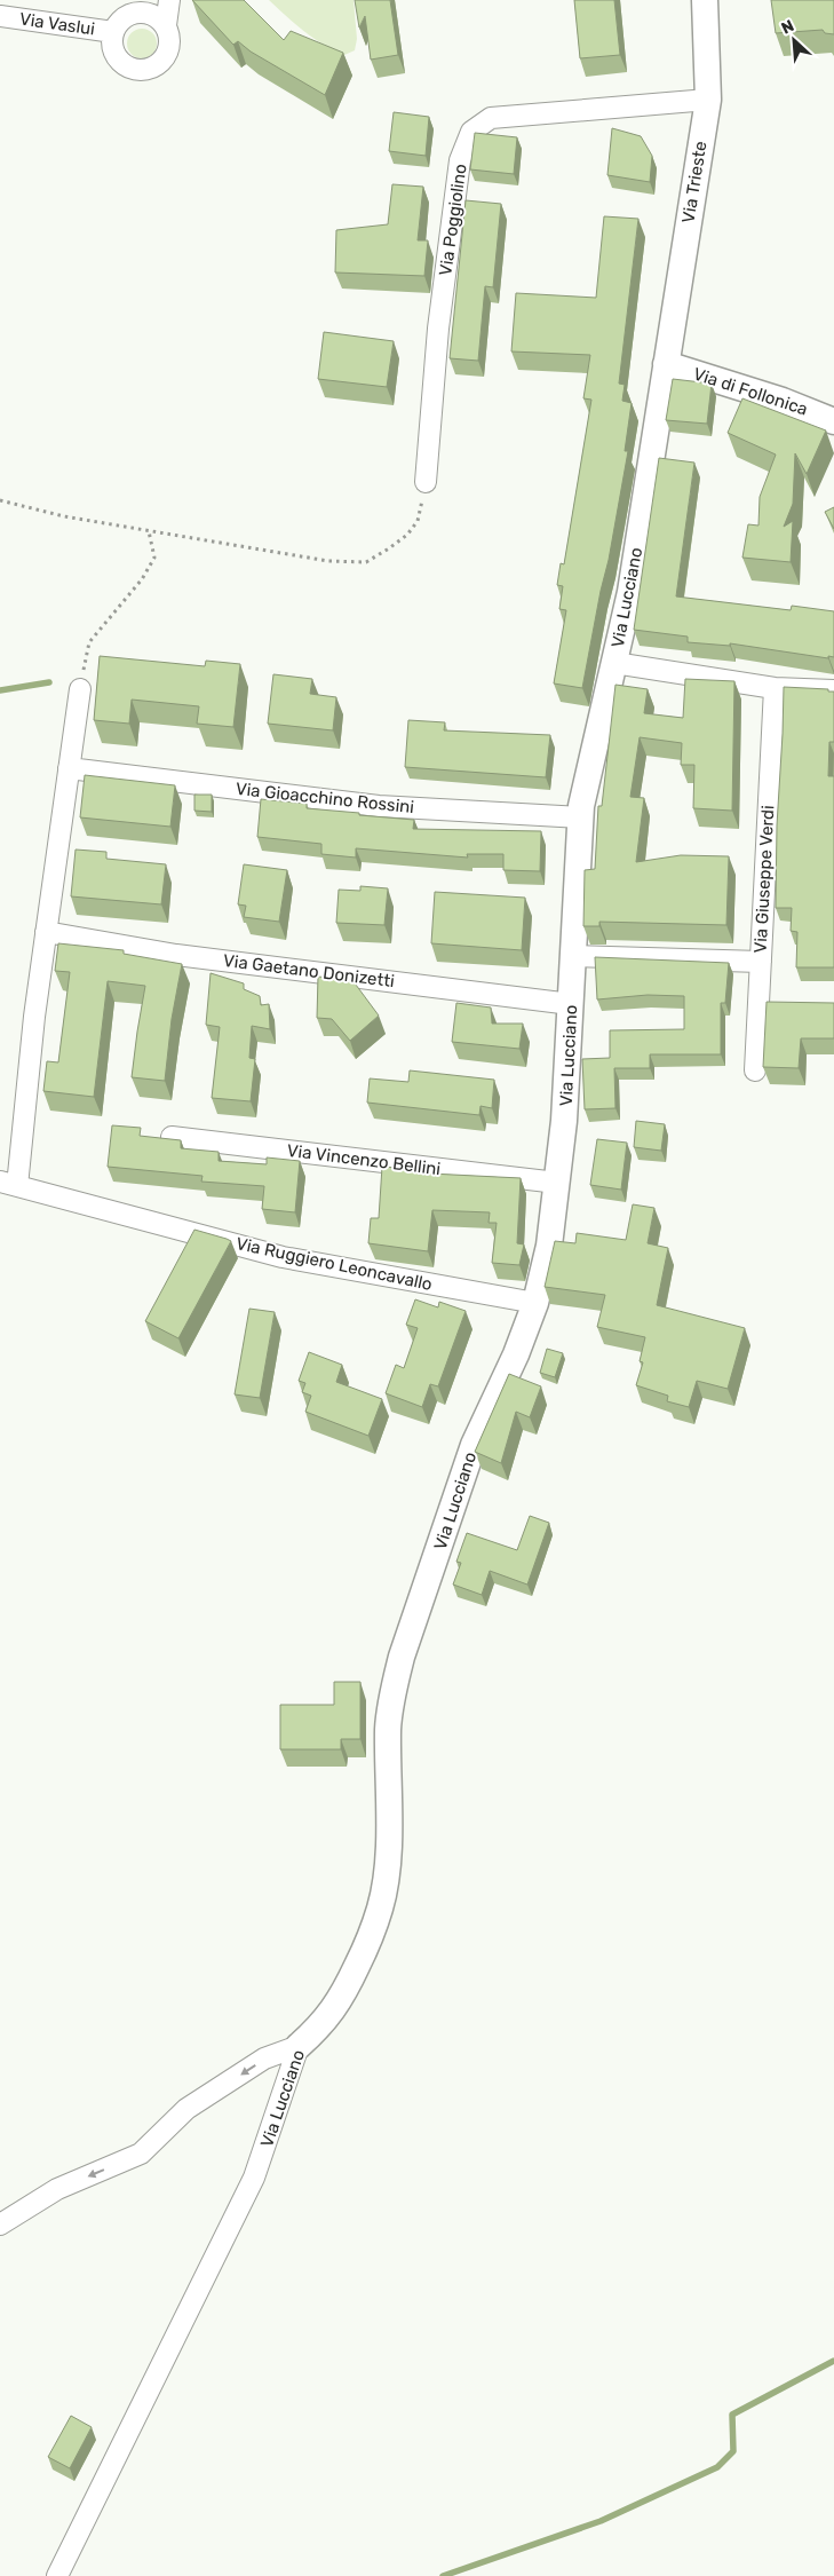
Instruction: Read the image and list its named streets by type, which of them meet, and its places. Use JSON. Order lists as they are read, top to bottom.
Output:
{
  "streets": {
    "street": [
      "Via Vaslui",
      "Via Trieste",
      "Via Poggiolino",
      "Via di Follonica",
      "Via Lucciano",
      "Via Gioacchino Rossini",
      "Via Giuseppe Verdi",
      "Via Gaetano Donizetti",
      "Via Vincenzo Bellini",
      "Via Ruggiero Leoncavallo"
    ]
  },
  "crossings": [
    ["Via Trieste", "Via Poggiolino"],
    ["Via Trieste", "Via di Follonica"],
    ["Via Trieste", "Via Lucciano"],
    ["Via di Follonica", "Via Lucciano"],
    ["Via Lucciano", "Via Gioacchino Rossini"],
    ["Via Lucciano", "Via Gaetano Donizetti"],
    ["Via Lucciano", "Via Vincenzo Bellini"],
    ["Via Lucciano", "Via Ruggiero Leoncavallo"]
  ],
  "north": "top left"
}
